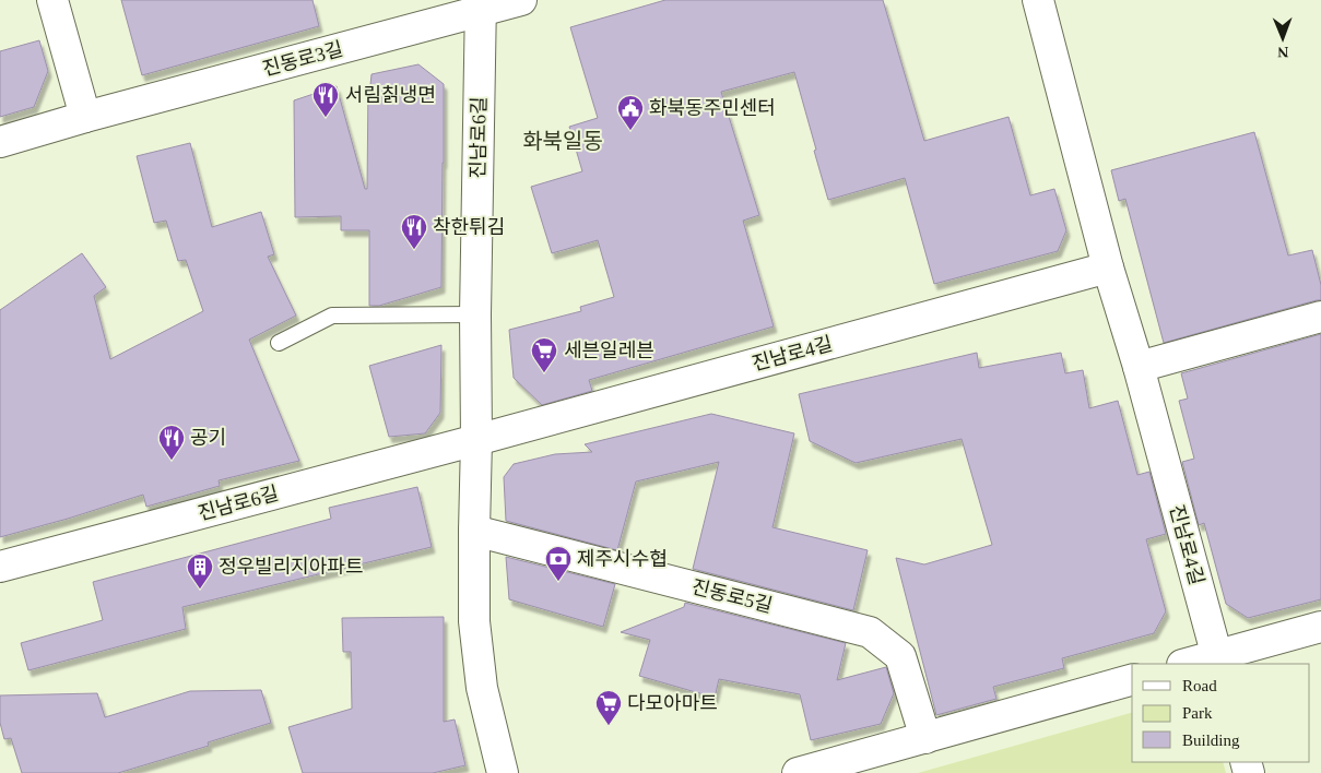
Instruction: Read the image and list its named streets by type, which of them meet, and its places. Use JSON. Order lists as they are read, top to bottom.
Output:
{
  "streets": {
    "street": [
      "진동로3길",
      "진남로6길",
      "진남로4길",
      "진동로5길"
    ]
  },
  "crossings": [
    ["진동로3길", "진남로6길"],
    ["진남로6길", "진남로4길"],
    ["진남로6길", "진동로5길"]
  ],
  "districts": ["화북일동"],
  "places": {
    "restaurant": ["서림칡냉면", "착한튀김", "공기"],
    "public building": ["화북동주민센터"],
    "supermarket": ["세븐일레븐", "다모아마트"],
    "bank": ["제주시수협"],
    "building": ["정우빌리지아파트"]
  },
  "legend": ["Road", "Park", "Building"],
  "north": "bottom"
}
